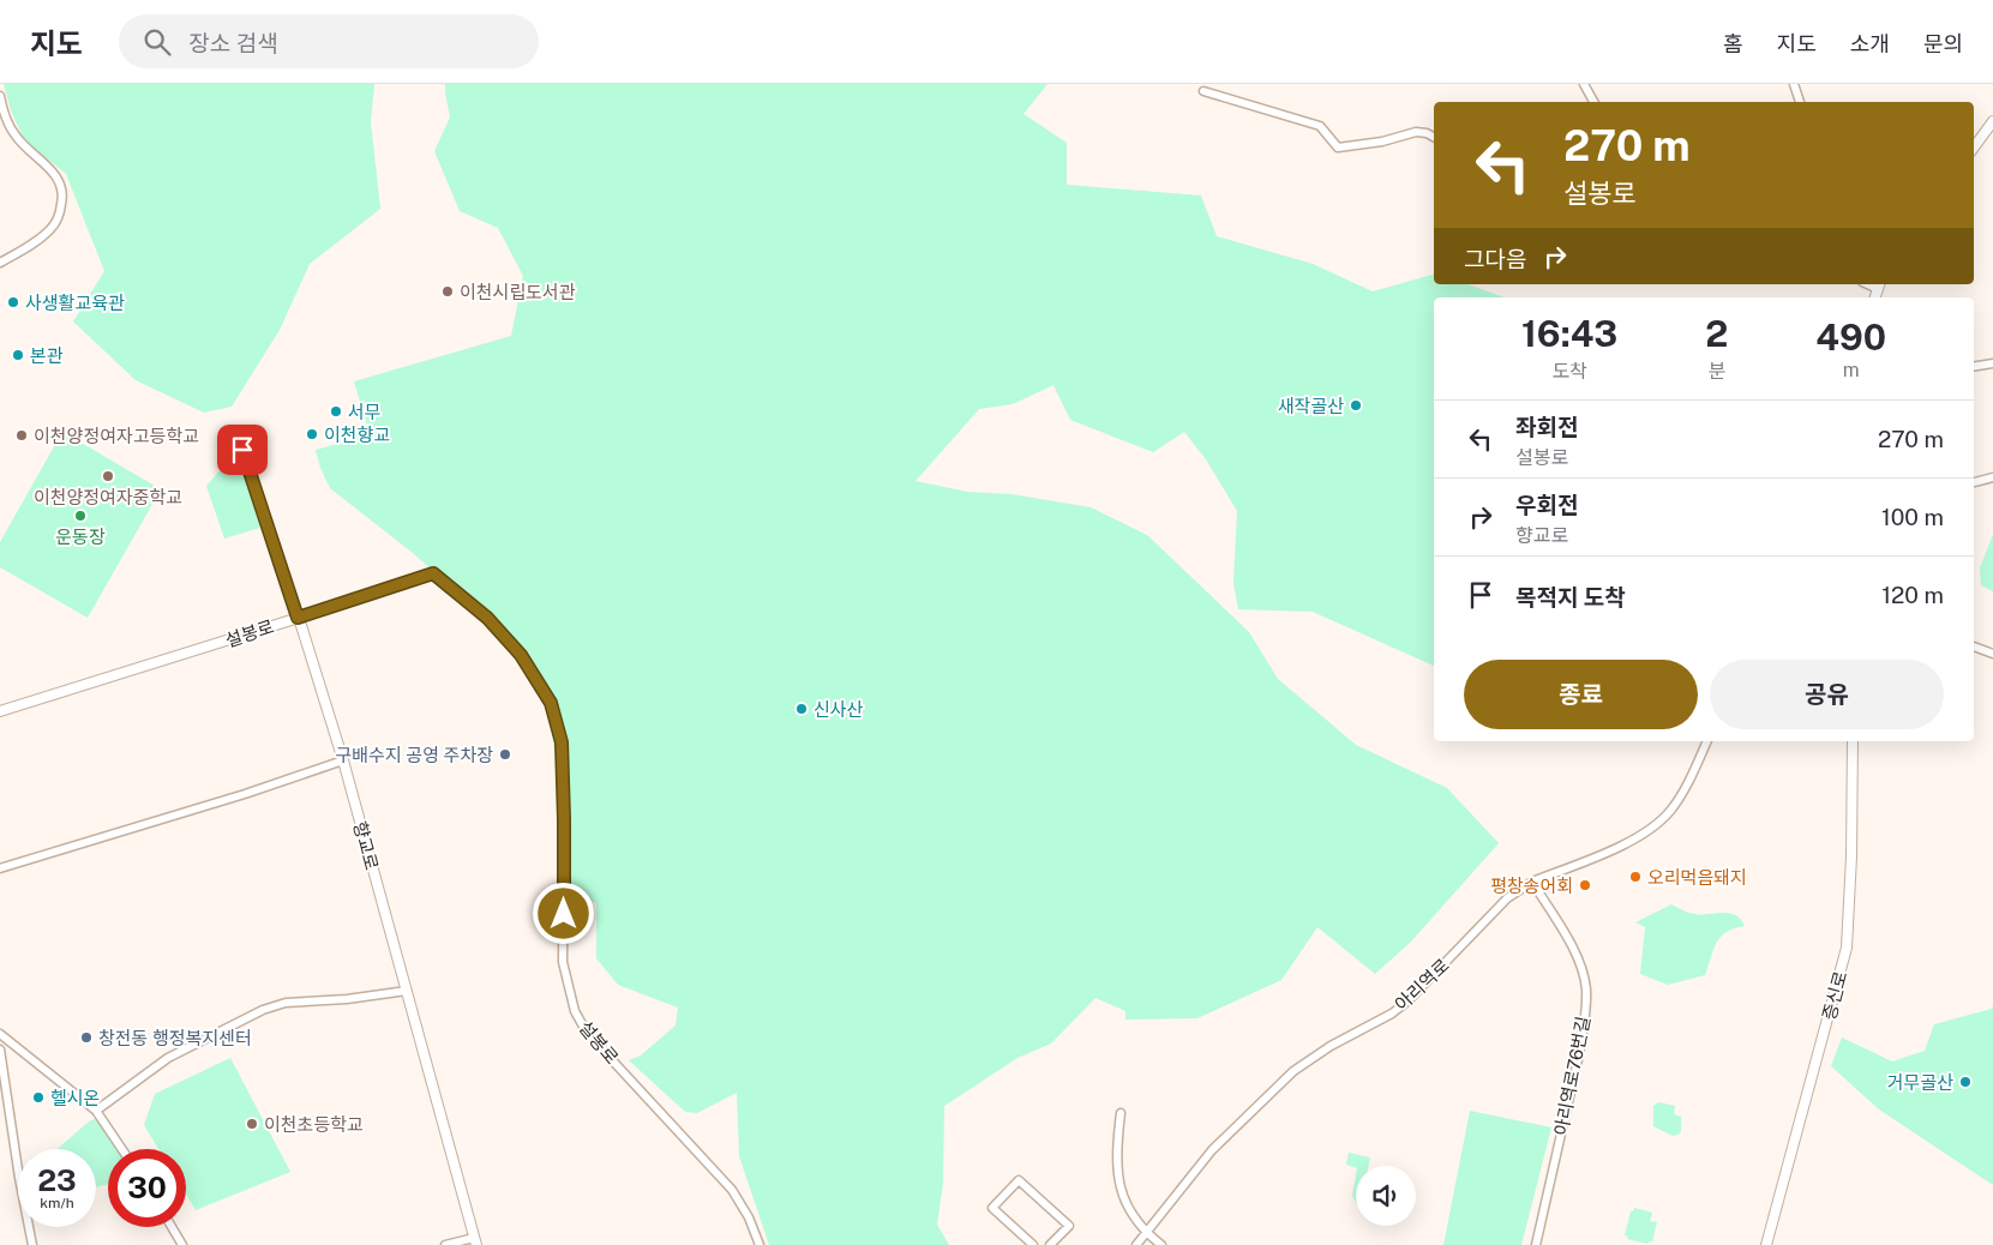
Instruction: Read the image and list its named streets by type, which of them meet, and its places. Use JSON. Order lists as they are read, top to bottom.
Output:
{
  "streets": {
    "street": [
      "설봉로",
      "향교로",
      "아리역로",
      "증신로",
      "아리역로76번길"
    ]
  },
  "crossings": [
    ["설봉로", "향교로"],
    ["아리역로", "아리역로76번길"]
  ],
  "places": [
    "이천시립도서관",
    "사생활교육관",
    "본관",
    "새작골산",
    "서무",
    "이천향교",
    "이천양정여자고등학교",
    "이천양정여자중학교",
    "운동장",
    "신사산",
    "구배수지 공영 주차장",
    "오리먹음돼지",
    "평창송어회",
    "창전동 행정복지센터",
    "거무골산",
    "헬시온",
    "이천초등학교"
  ],
  "page": {
    "header": "지도",
    "search": "장소 검색",
    "nav": [
      "홈",
      "지도",
      "소개",
      "문의"
    ],
    "turn": ["270 m", "설봉로"],
    "then": "그다음",
    "eta": [
      "16:43",
      "도착",
      "2",
      "분",
      "490",
      "m"
    ],
    "list": [
      {
        "name": "좌회전",
        "note": "설봉로",
        "value": "270 m"
      },
      {
        "name": "우회전",
        "note": "향교로",
        "value": "100 m"
      },
      {
        "name": "목적지 도착",
        "value": "120 m"
      }
    ],
    "buttons": ["종료", "공유"],
    "speed": "23 km/h",
    "limit": "30"
  }
}
